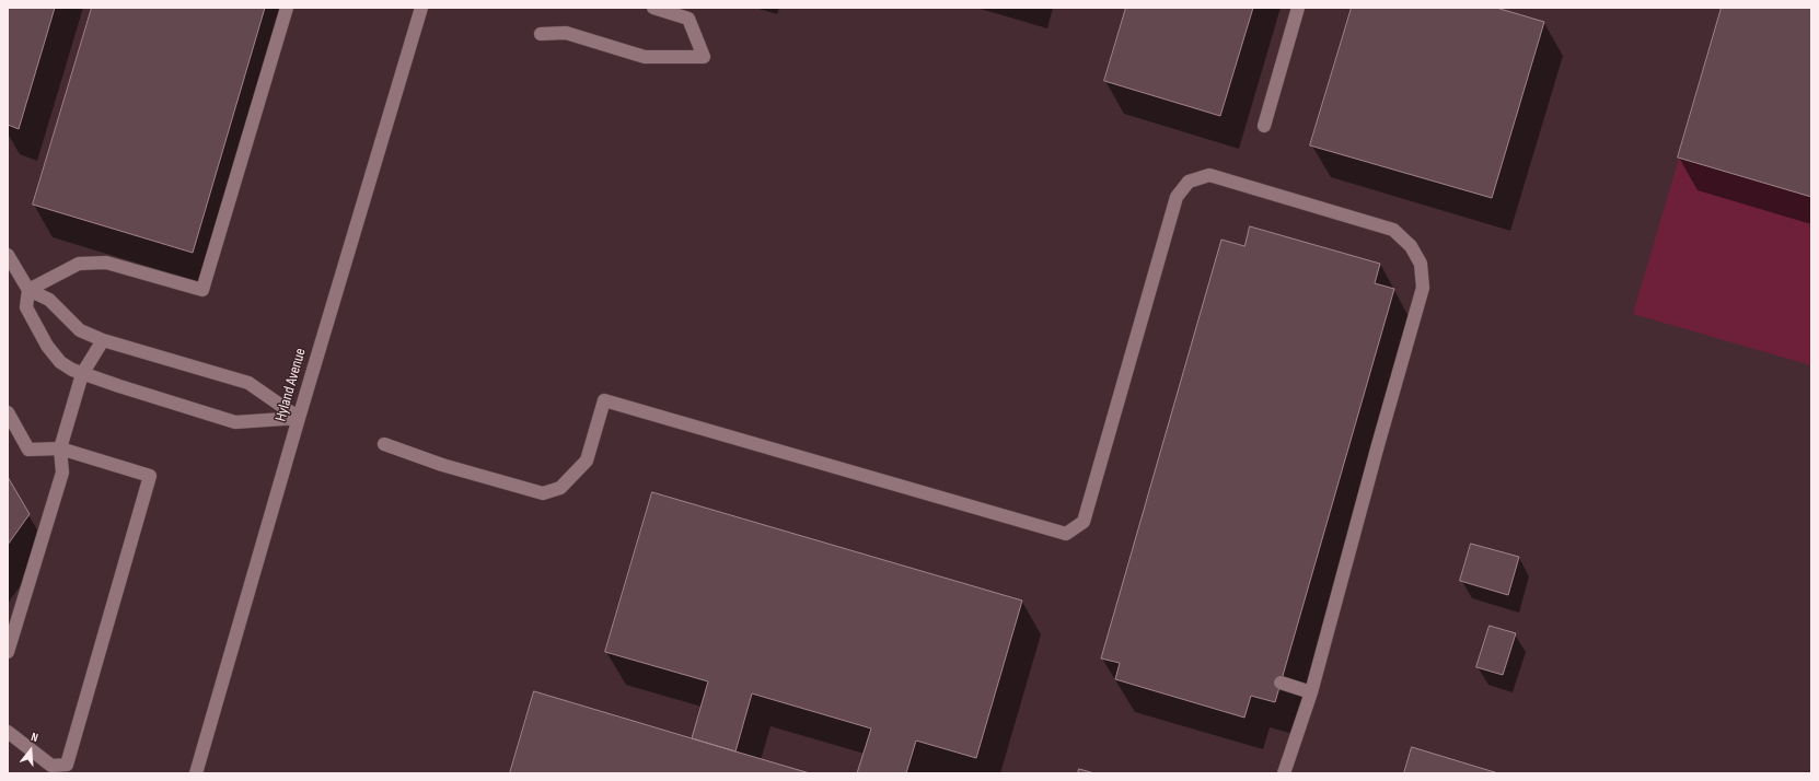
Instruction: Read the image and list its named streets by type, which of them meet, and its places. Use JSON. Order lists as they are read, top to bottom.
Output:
{
  "streets": {
    "street": ["Hyland Avenue"]
  },
  "north": "top"
}
